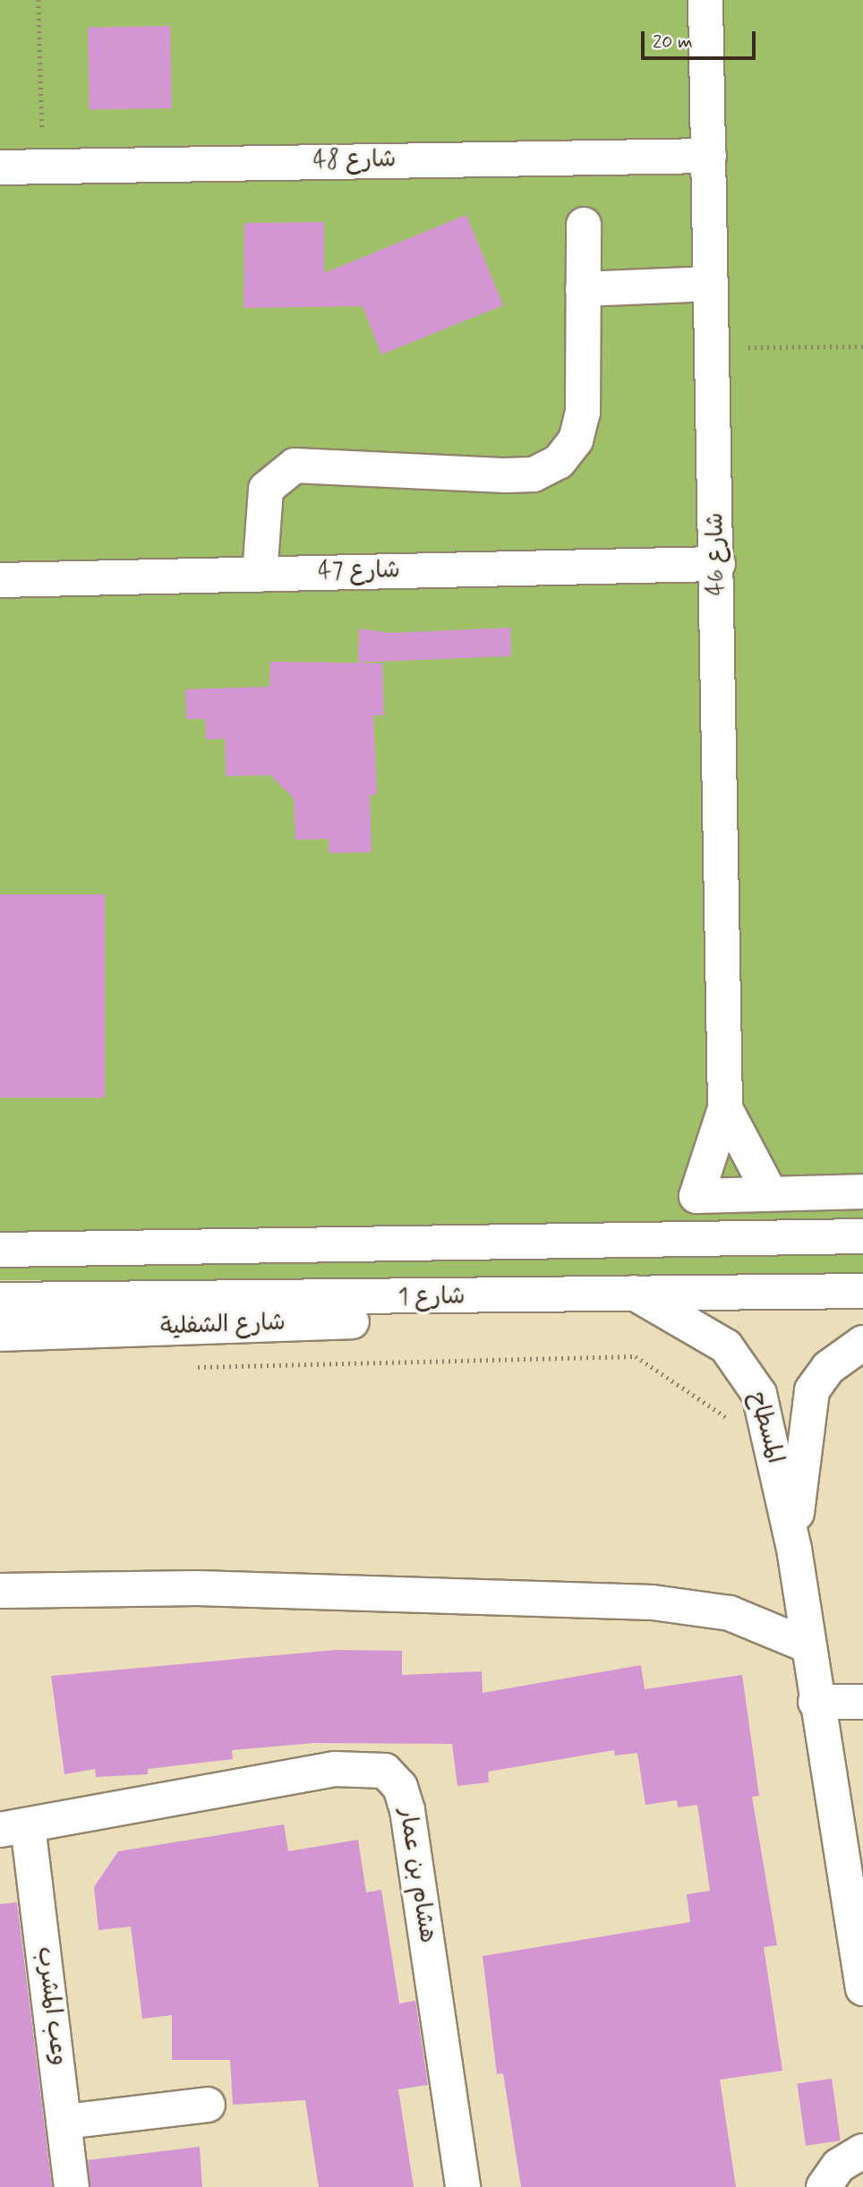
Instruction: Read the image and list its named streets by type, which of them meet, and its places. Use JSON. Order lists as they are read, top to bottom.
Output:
{
  "streets": {
    "street": [
      "شارع 48",
      "شارع 46",
      "شارع 47",
      "شارع 1",
      "شارع الشفلية",
      "المسطاح",
      "هشام بن عمار",
      "وعب المشرب"
    ]
  },
  "crossings": [
    ["شارع 48", "شارع 46"],
    ["شارع 46", "شارع 47"],
    ["شارع 1", "شارع الشفلية"],
    ["شارع 1", "المسطاح"],
    ["هشام بن عمار", "وعب المشرب"]
  ],
  "scale_bar": "20 m"
}
